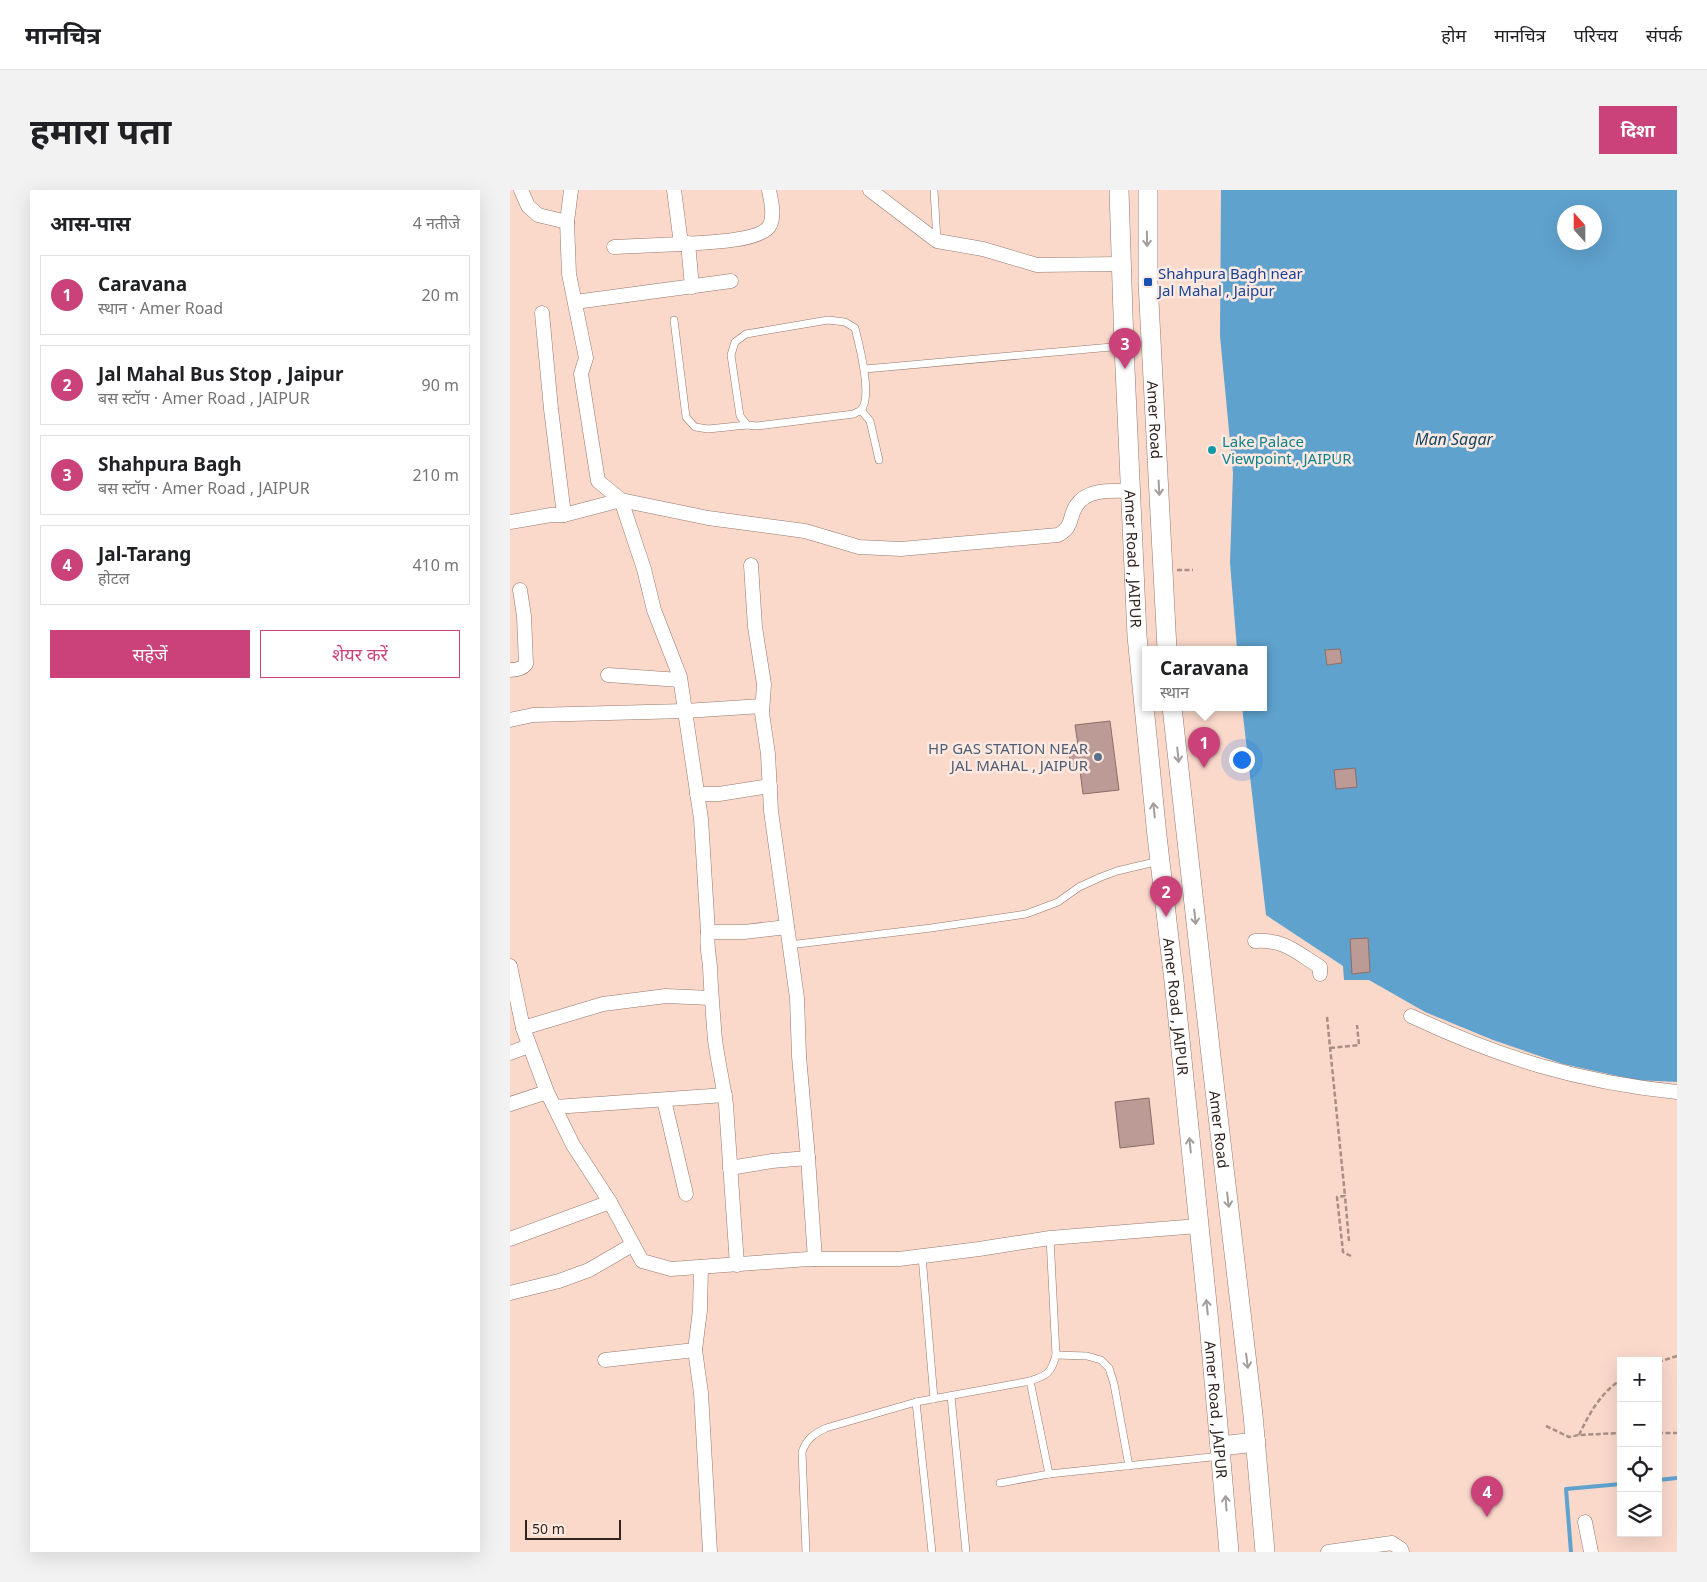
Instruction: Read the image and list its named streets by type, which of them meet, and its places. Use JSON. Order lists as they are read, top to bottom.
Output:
{
  "streets": {
    "main road": ["Amer Road", "Amer Road , JAIPUR"]
  },
  "one_way": ["Amer Road", "Amer Road , JAIPUR"],
  "water": ["Man Sagar"],
  "places": {
    "transit": ["Shahpura Bagh near Jal Mahal , Jaipur"],
    "other": ["Lake Palace Viewpoint , JAIPUR", "HP GAS STATION NEAR JAL MAHAL , JAIPUR"]
  },
  "scale_bar": "50 m",
  "north": "top",
  "page": {
    "header": "मानचित्र",
    "nav": [
      "होम",
      "मानचित्र",
      "परिचय",
      "संपर्क"
    ],
    "buttons": [
      "दिशा",
      ["सहेजें", "शेयर करें"]
    ],
    "title": "हमारा पता",
    "heading": ["आस-पास", "4 नतीजे"],
    "list": [
      {
        "mark": "1",
        "name": "Caravana",
        "note": "स्थान · Amer Road",
        "value": "20 m"
      },
      {
        "mark": "2",
        "name": "Jal Mahal Bus Stop , Jaipur",
        "note": "बस स्टॉप · Amer Road , JAIPUR",
        "value": "90 m"
      },
      {
        "mark": "3",
        "name": "Shahpura Bagh",
        "note": "बस स्टॉप · Amer Road , JAIPUR",
        "value": "210 m"
      },
      {
        "mark": "4",
        "name": "Jal-Tarang",
        "note": "होटल",
        "value": "410 m"
      }
    ],
    "pins": [
      "3",
      "1",
      "2",
      "4"
    ],
    "popup": ["Caravana", "स्थान"],
    "map_buttons": ["+", "−"],
    "scale": "50 m"
  }
}
